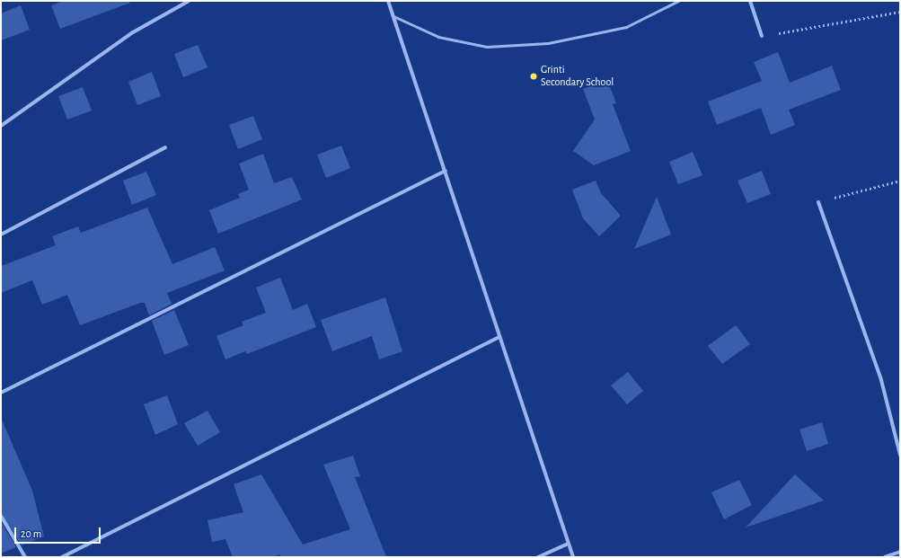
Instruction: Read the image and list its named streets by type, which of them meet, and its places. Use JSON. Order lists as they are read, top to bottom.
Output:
{
  "places": ["Grinti Secondary School"],
  "scale_bar": "20 m"
}
